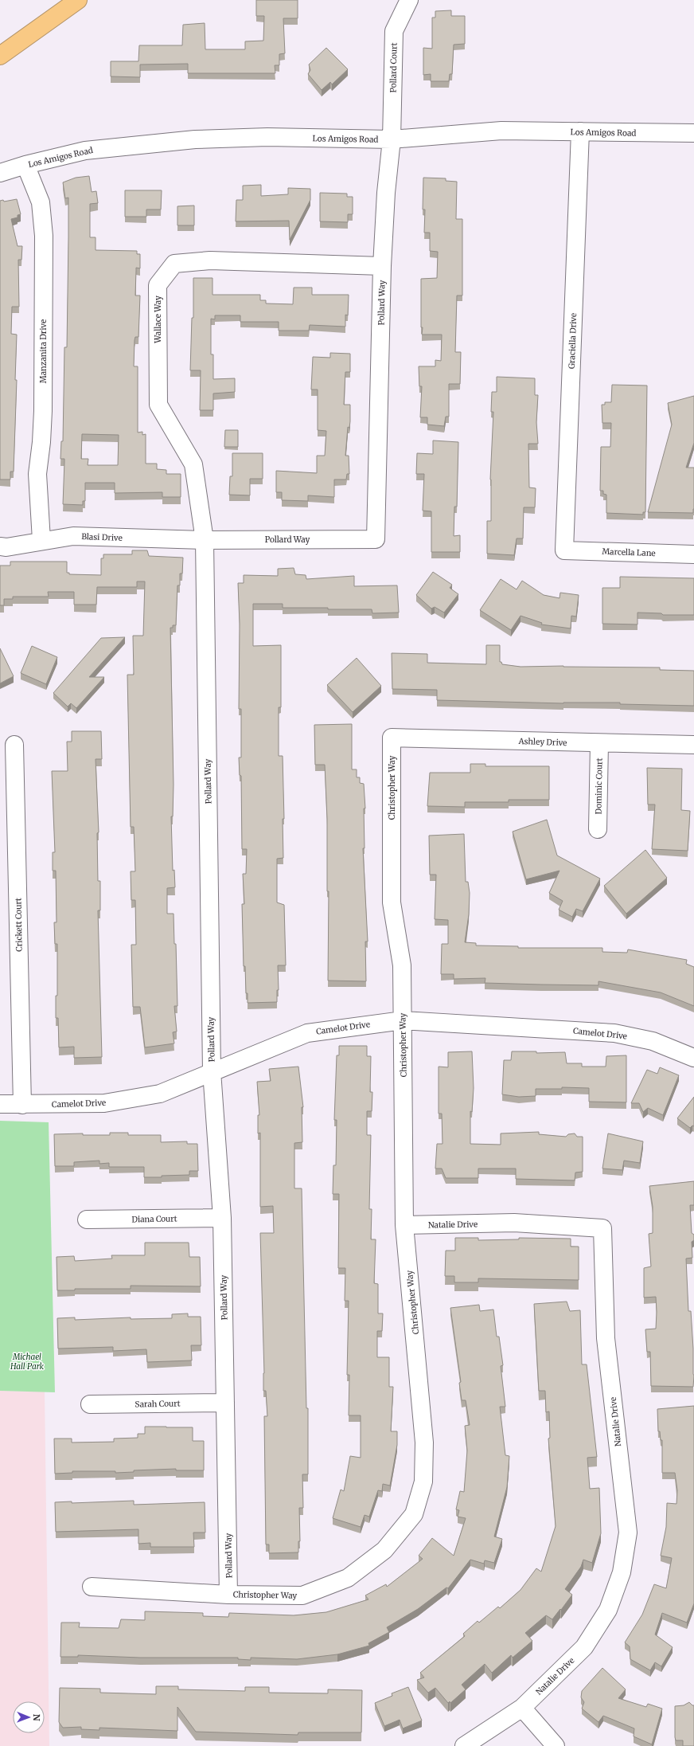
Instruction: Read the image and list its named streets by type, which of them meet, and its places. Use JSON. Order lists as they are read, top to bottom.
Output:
{
  "streets": {
    "street": [
      "Pollard Court",
      "Los Amigos Road",
      "Pollard Way",
      "Wallace Way",
      "Graciella Drive",
      "Manzanita Drive",
      "Blasi Drive",
      "Marcella Lane",
      "Ashley Drive",
      "Dominic Court",
      "Christopher Way",
      "Crickett Court",
      "Camelot Drive",
      "Diana Court",
      "Natalie Drive",
      "Sarah Court"
    ]
  },
  "crossings": [
    ["Pollard Court", "Los Amigos Road"],
    ["Pollard Court", "Pollard Way"],
    ["Los Amigos Road", "Pollard Way"],
    ["Los Amigos Road", "Graciella Drive"],
    ["Los Amigos Road", "Manzanita Drive"],
    ["Pollard Way", "Wallace Way"],
    ["Pollard Way", "Blasi Drive"],
    ["Pollard Way", "Christopher Way"],
    ["Pollard Way", "Camelot Drive"],
    ["Pollard Way", "Diana Court"],
    ["Pollard Way", "Sarah Court"],
    ["Wallace Way", "Blasi Drive"],
    ["Graciella Drive", "Marcella Lane"],
    ["Manzanita Drive", "Blasi Drive"],
    ["Ashley Drive", "Dominic Court"],
    ["Ashley Drive", "Christopher Way"],
    ["Christopher Way", "Camelot Drive"],
    ["Christopher Way", "Natalie Drive"],
    ["Crickett Court", "Camelot Drive"]
  ],
  "parks": ["Michael Hall Park"],
  "north": "right"
}
